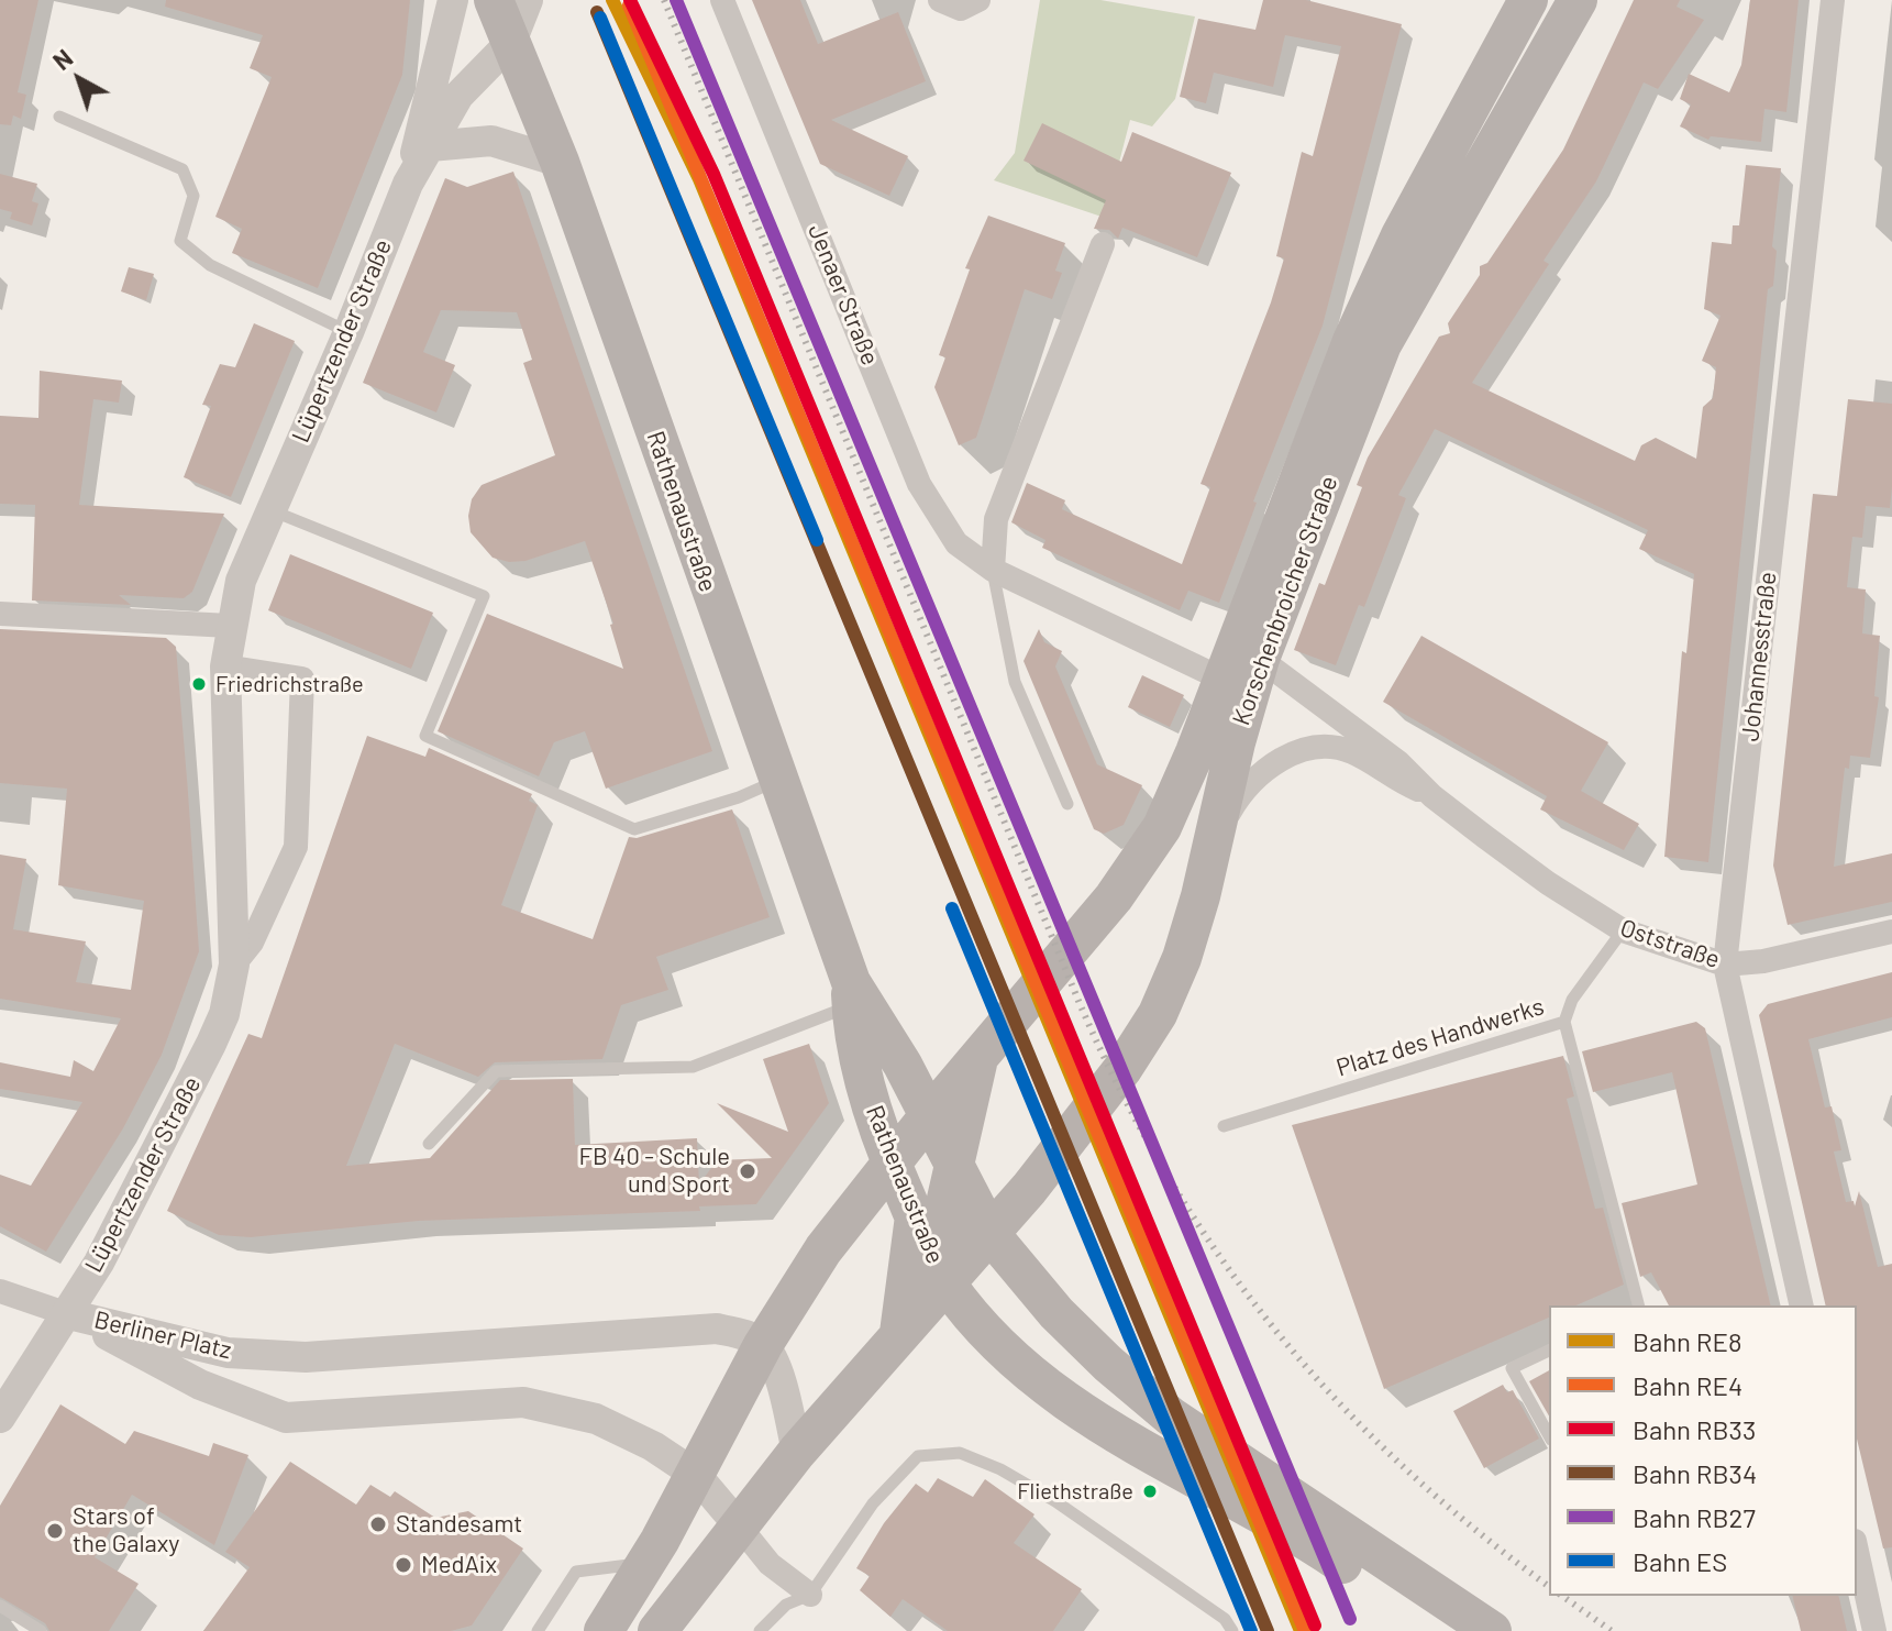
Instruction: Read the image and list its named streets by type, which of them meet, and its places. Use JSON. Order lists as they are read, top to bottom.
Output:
{
  "streets": {
    "main road": ["Rathenaustraße", "Korschenbroicher Straße"],
    "street": [
      "Jenaer Straße",
      "Lüpertzender Straße",
      "Johannesstraße",
      "Oststraße",
      "Berliner Platz"
    ],
    "lane": ["Platz des Handwerks"]
  },
  "crossings": [
    ["Jenaer Straße", "Korschenbroicher Straße"],
    ["Lüpertzender Straße", "Rathenaustraße"],
    ["Lüpertzender Straße", "Berliner Platz"],
    ["Rathenaustraße", "Korschenbroicher Straße"],
    ["Korschenbroicher Straße", "Oststraße"],
    ["Johannesstraße", "Oststraße"],
    ["Oststraße", "Platz des Handwerks"]
  ],
  "places": [
    "Friedrichstraße",
    "FB 40 - Schule und Sport",
    "Fliethstraße",
    "Standesamt",
    "Stars of the Galaxy",
    "MedAix"
  ],
  "lines": [
    "rail line RE8",
    "rail line RB33",
    "rail line RB27",
    "rail line RE4",
    "rail line RB34",
    "rail line ES"
  ],
  "legend": [
    "Bahn RE8",
    "Bahn RE4",
    "Bahn RB33",
    "Bahn RB34",
    "Bahn RB27",
    "Bahn ES"
  ],
  "north": "top left"
}
